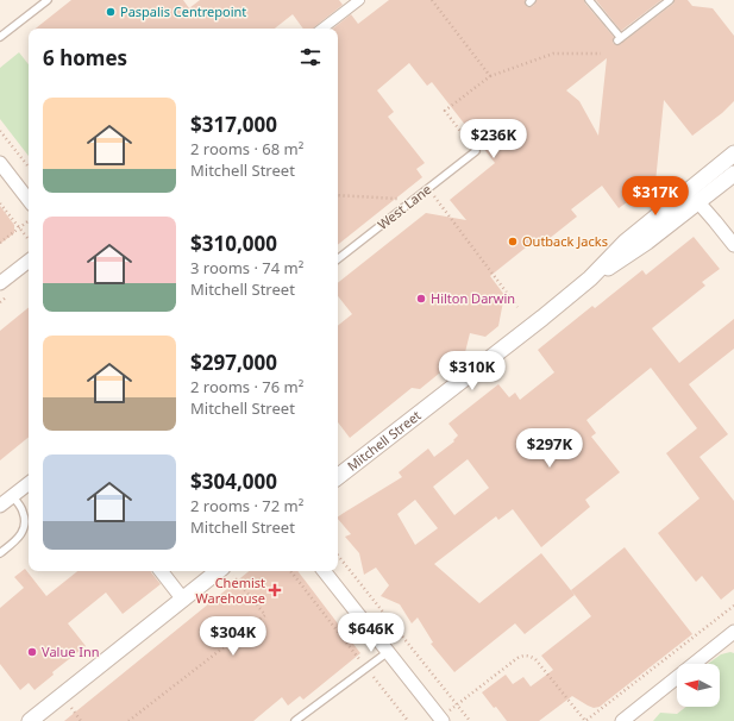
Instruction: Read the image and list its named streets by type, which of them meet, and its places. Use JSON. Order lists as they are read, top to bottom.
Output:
{
  "streets": {
    "street": ["Mitchell Street"],
    "lane": ["West Lane"]
  },
  "places": {
    "other": [
      "Paspalis Centrepoint",
      "Outback Jacks",
      "Hilton Darwin",
      "Value Inn"
    ],
    "health": ["Chemist Warehouse"]
  },
  "north": "left",
  "page": {
    "heading": "6 homes",
    "list": [
      {
        "name": "$317,000",
        "note": "2 rooms · 68 m² · Mitchell Street"
      },
      {
        "name": "$310,000",
        "note": "3 rooms · 74 m² · Mitchell Street"
      },
      {
        "name": "$297,000",
        "note": "2 rooms · 76 m² · Mitchell Street"
      },
      {
        "name": "$304,000",
        "note": "2 rooms · 72 m² · Mitchell Street"
      }
    ],
    "price": [
      "$236K",
      "$317K",
      "$310K",
      "$297K",
      "$646K",
      "$304K"
    ]
  }
}
